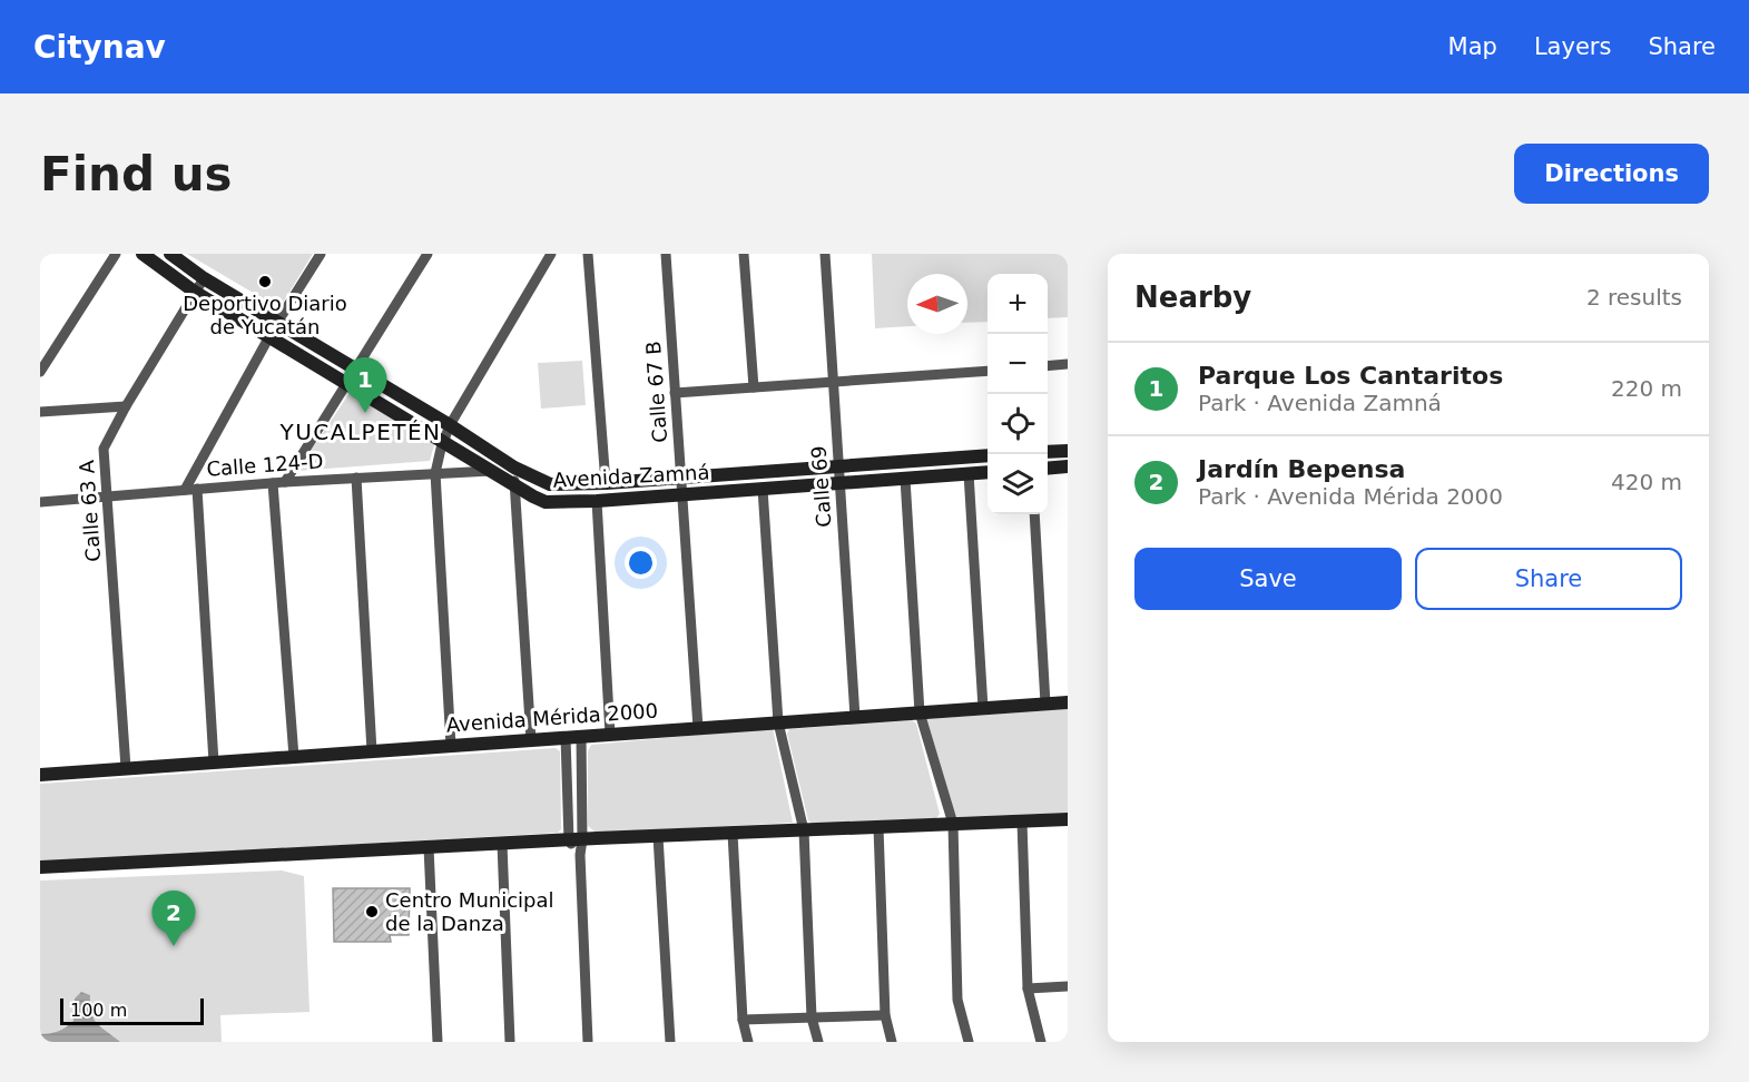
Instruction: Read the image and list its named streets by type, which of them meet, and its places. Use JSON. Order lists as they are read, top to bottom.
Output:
{
  "streets": {
    "main road": ["Avenida Zamná", "Avenida Mérida 2000"],
    "street": [
      "Calle 67 B",
      "Calle 124-D",
      "Calle 69",
      "Calle 63 A"
    ]
  },
  "crossings": [
    ["Calle 67 B", "Avenida Zamná"],
    ["Calle 67 B", "Avenida Mérida 2000"],
    ["Calle 124-D", "Avenida Zamná"],
    ["Calle 124-D", "Calle 63 A"],
    ["Avenida Zamná", "Calle 69"],
    ["Avenida Zamná", "Calle 63 A"],
    ["Calle 69", "Avenida Mérida 2000"],
    ["Calle 63 A", "Avenida Mérida 2000"]
  ],
  "districts": ["YUCALPETÉN"],
  "places": ["Deportivo Diario de Yucatán", "Centro Municipal de la Danza"],
  "scale_bar": "100 m",
  "north": "left",
  "page": {
    "header": "Citynav",
    "nav": ["Map", "Layers", "Share"],
    "buttons": [
      "Directions",
      ["Save", "Share"]
    ],
    "title": "Find us",
    "heading": ["Nearby", "2 results"],
    "map_buttons": ["+", "−"],
    "list": [
      {
        "mark": "1",
        "name": "Parque Los Cantaritos",
        "note": "Park · Avenida Zamná",
        "value": "220 m"
      },
      {
        "mark": "2",
        "name": "Jardín Bepensa",
        "note": "Park · Avenida Mérida 2000",
        "value": "420 m"
      }
    ],
    "pins": ["1", "2"],
    "scale": "100 m"
  }
}
